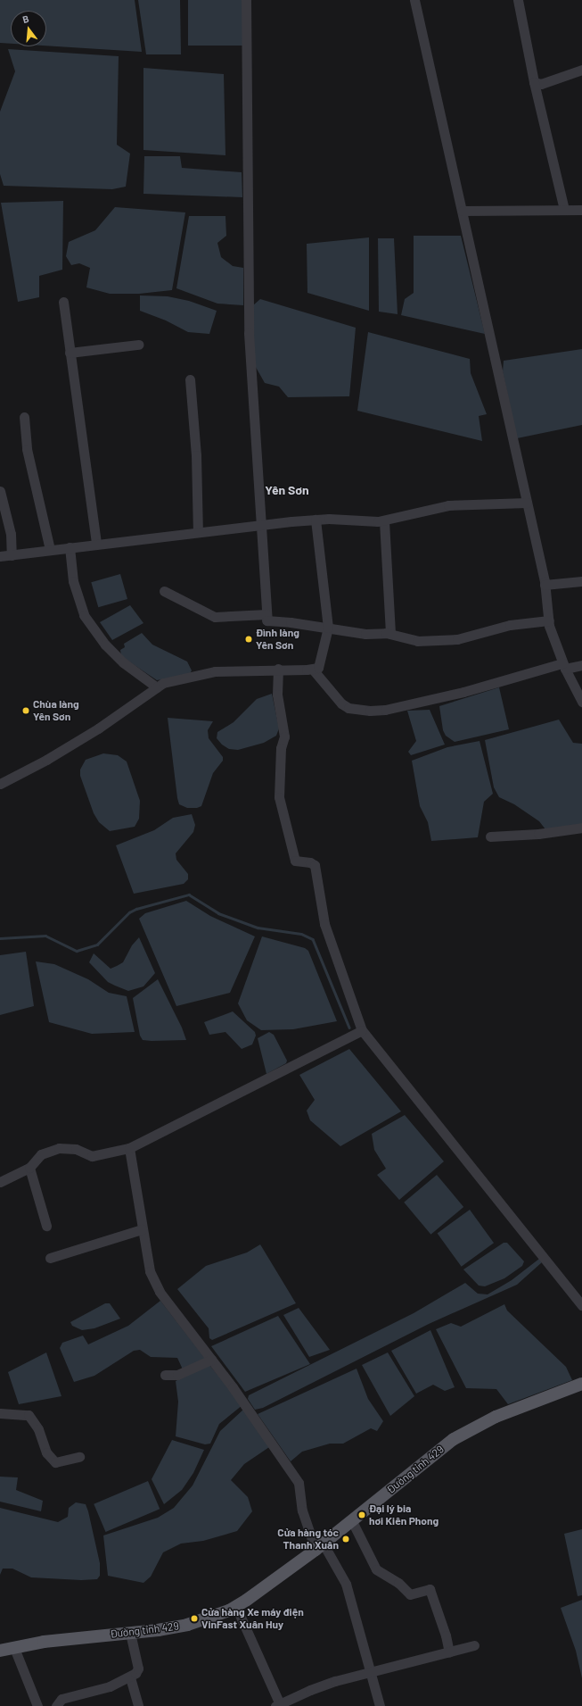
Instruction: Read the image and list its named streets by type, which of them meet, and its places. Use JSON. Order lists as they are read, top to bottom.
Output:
{
  "streets": {
    "main road": ["Đường tỉnh 429"]
  },
  "districts": ["Yên Sơn"],
  "places": [
    "Đình làng Yên Sơn",
    "Chùa làng Yên Sơn",
    "Đại lý bia hơi Kiên Phong",
    "Cửa hàng tóc Thanh Xuân",
    "Cửa hàng Xe máy điện VinFast Xuân Huy"
  ],
  "north": "top"
}
